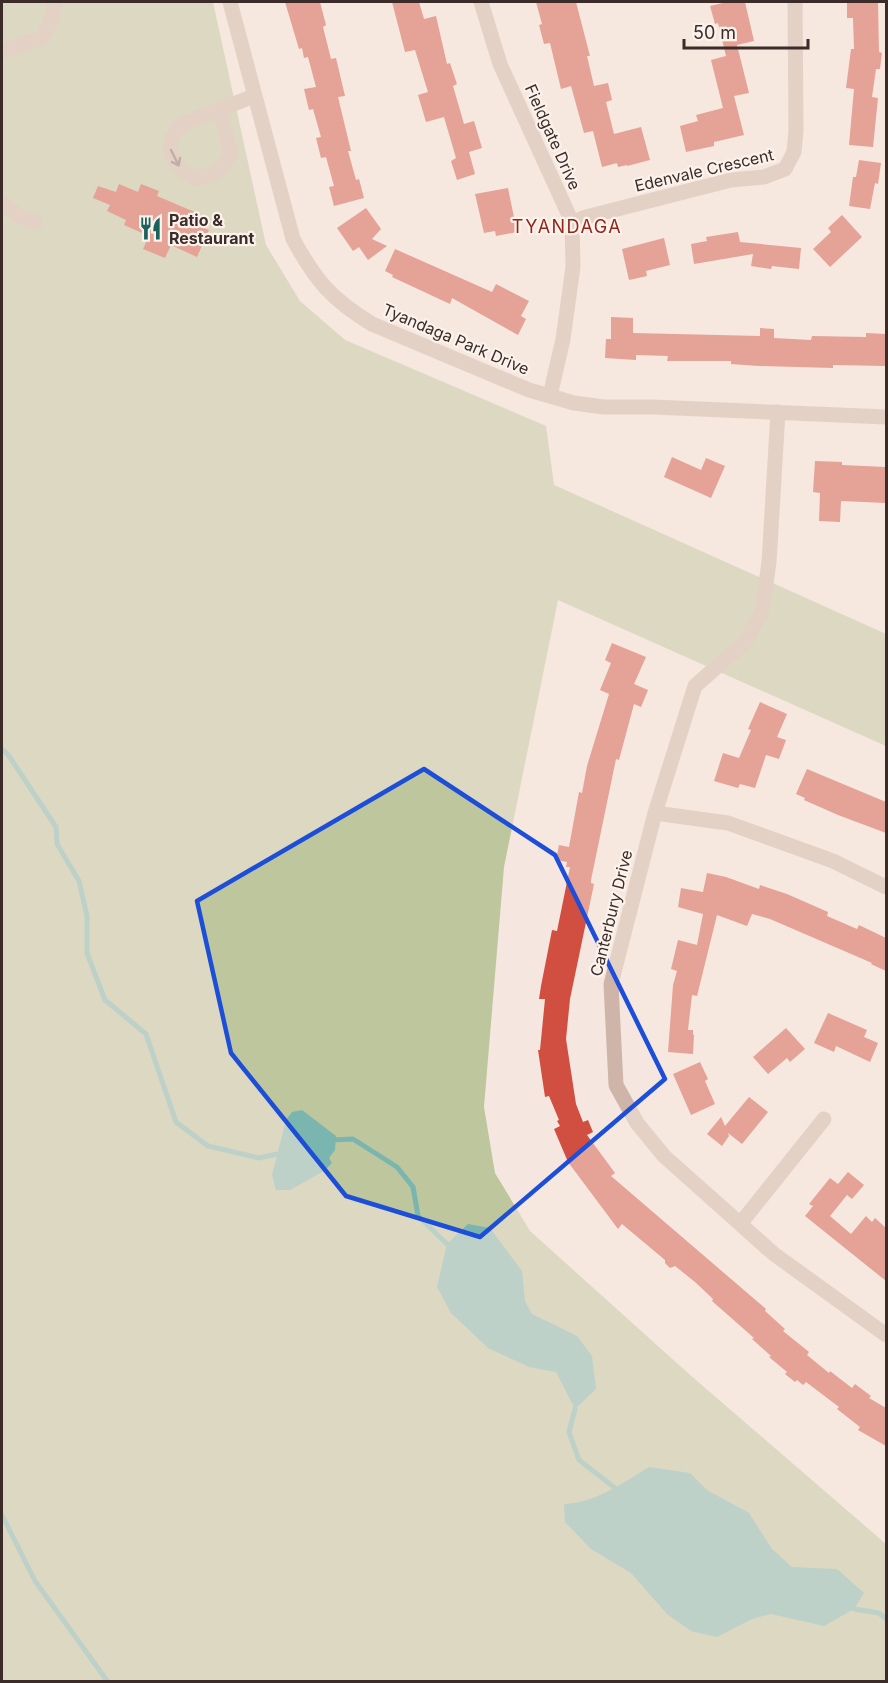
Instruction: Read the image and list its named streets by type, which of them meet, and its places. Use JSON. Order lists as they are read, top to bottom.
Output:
{
  "streets": {
    "street": [
      "Fieldgate Drive",
      "Edenvale Crescent",
      "Tyandaga Park Drive",
      "Canterbury Drive"
    ]
  },
  "crossings": [
    ["Fieldgate Drive", "Edenvale Crescent"],
    ["Fieldgate Drive", "Tyandaga Park Drive"],
    ["Tyandaga Park Drive", "Canterbury Drive"]
  ],
  "districts": ["TYANDAGA"],
  "places": {
    "restaurant": ["Patio & Restaurant"]
  },
  "scale_bar": "50 m"
}
